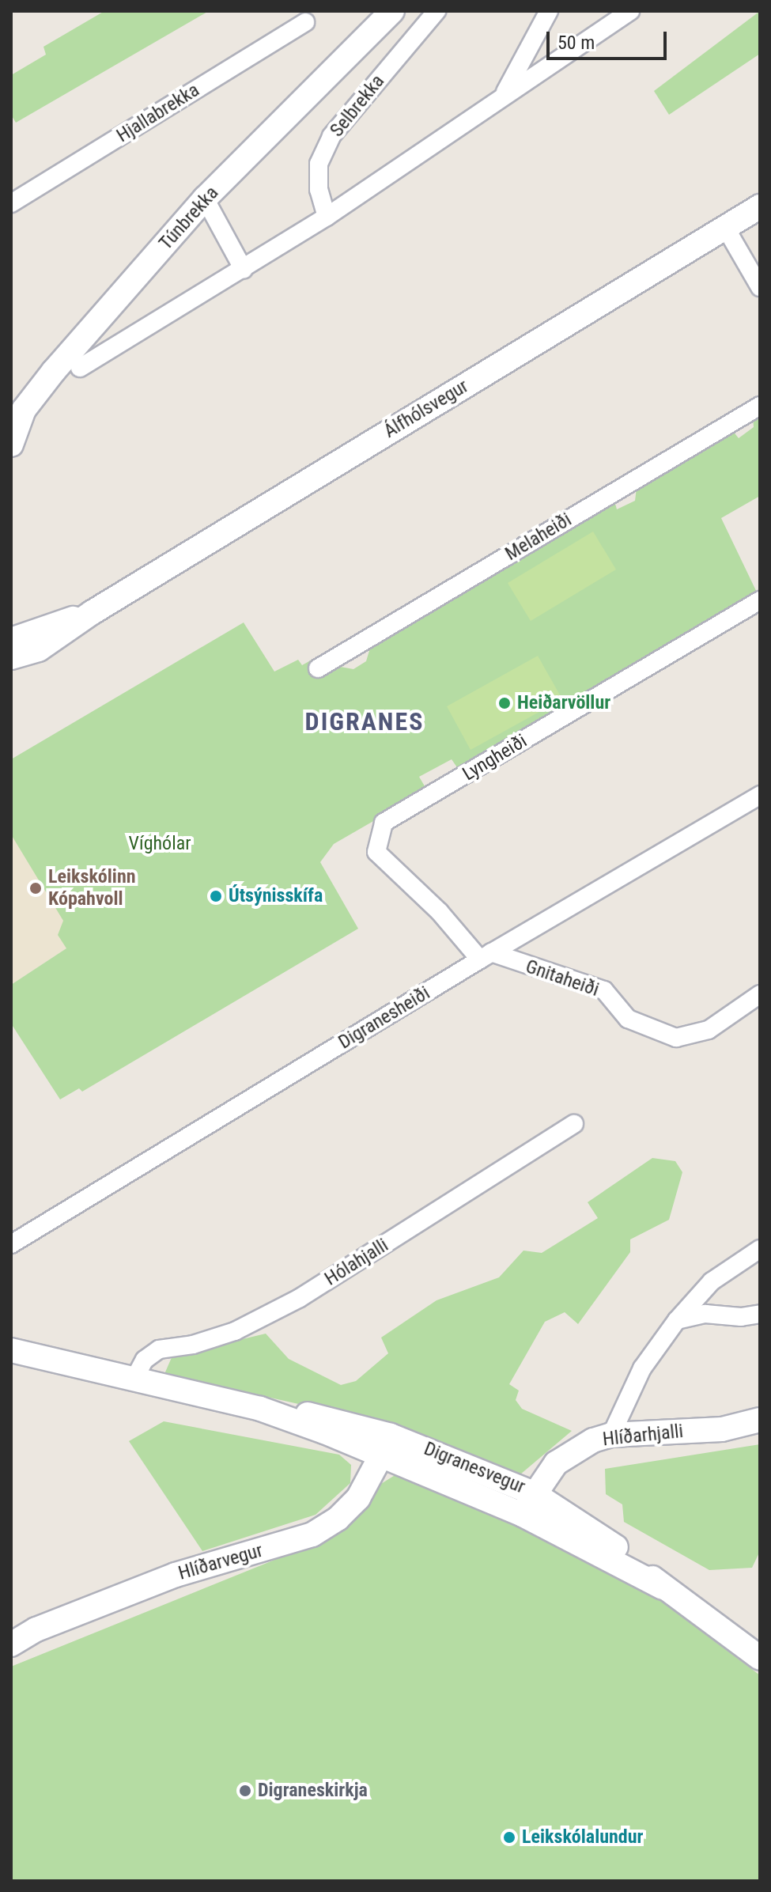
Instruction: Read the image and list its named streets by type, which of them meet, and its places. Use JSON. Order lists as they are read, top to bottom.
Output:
{
  "streets": {
    "street": [
      "Selbrekka",
      "Hjallabrekka",
      "Túnbrekka",
      "Álfhólsvegur",
      "Melaheiði",
      "Lyngheiði",
      "Gnitaheiði",
      "Digranesheiði",
      "Hólahjalli",
      "Hlíðarhjalli",
      "Digranesvegur",
      "Hlíðarvegur"
    ]
  },
  "crossings": [
    ["Lyngheiði", "Gnitaheiði"],
    ["Lyngheiði", "Digranesheiði"],
    ["Gnitaheiði", "Digranesheiði"],
    ["Hólahjalli", "Digranesvegur"],
    ["Hlíðarhjalli", "Digranesvegur"],
    ["Digranesvegur", "Hlíðarvegur"]
  ],
  "districts": ["DIGRANES"],
  "parks": ["Víghólar"],
  "places": [
    "Heiðarvöllur",
    "Leikskólinn Kópahvoll",
    "Útsýnisskífa",
    "Digraneskirkja",
    "Leikskólalundur"
  ],
  "scale_bar": "50 m"
}
